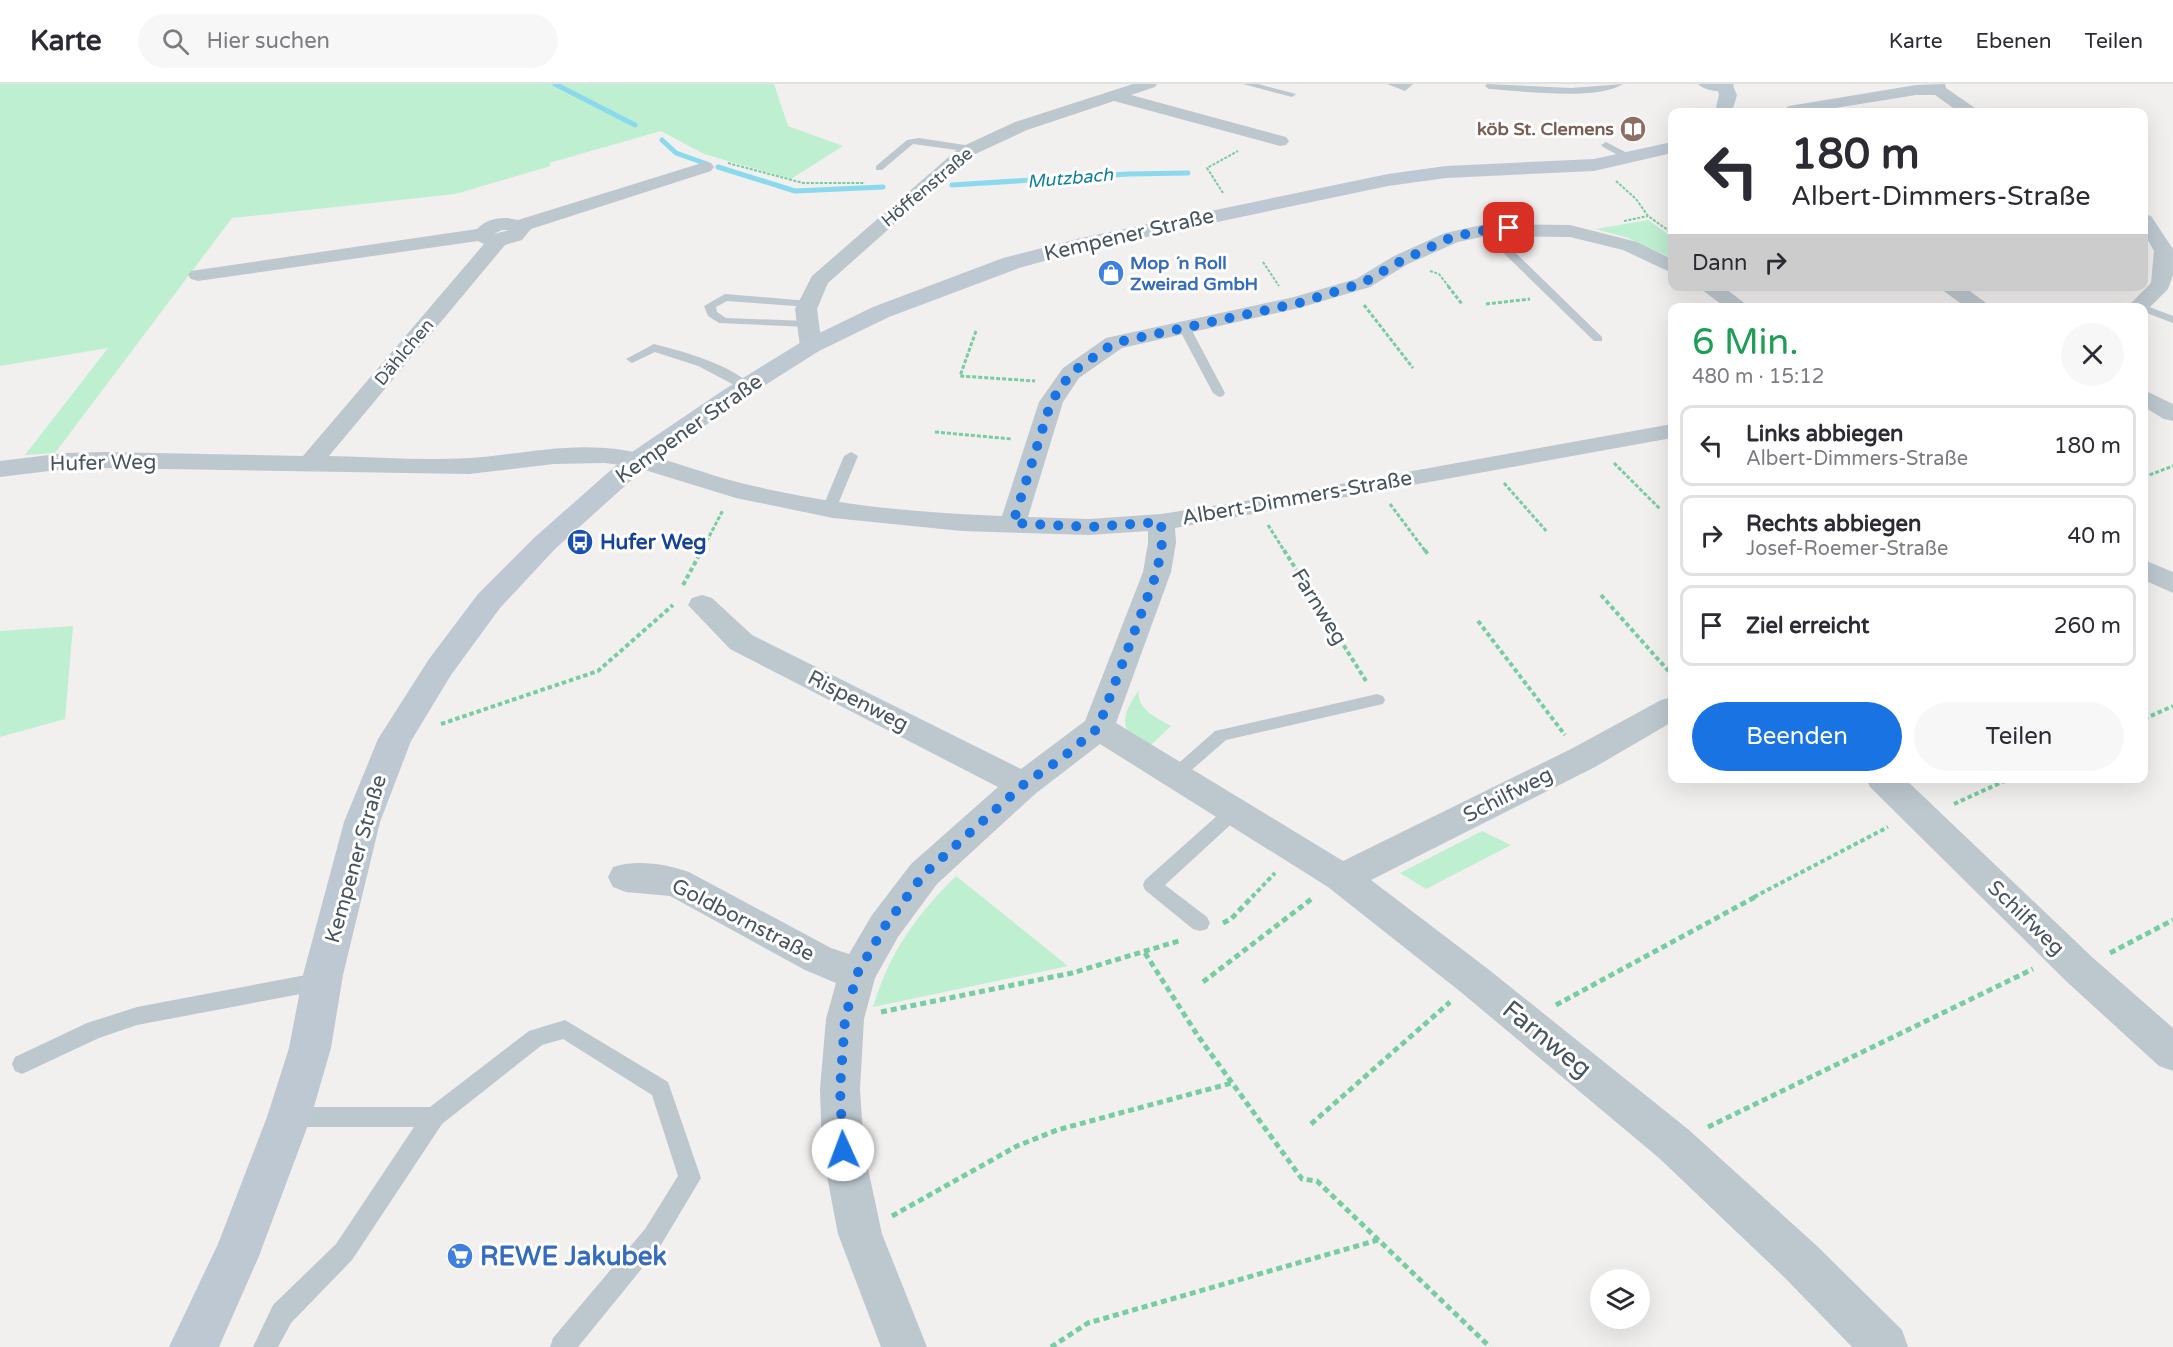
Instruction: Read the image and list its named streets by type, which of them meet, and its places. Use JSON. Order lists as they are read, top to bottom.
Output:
{
  "streets": {
    "main road": ["Kempener Straße"],
    "street": [
      "Höffenstraße",
      "Dählchen",
      "Hufer Weg",
      "Albert-Dimmers-Straße",
      "Farnweg",
      "Rispenweg",
      "Schilfweg",
      "Goldbornstraße"
    ]
  },
  "crossings": [
    ["Höffenstraße", "Kempener Straße"],
    ["Kempener Straße", "Hufer Weg"],
    ["Kempener Straße", "Albert-Dimmers-Straße"],
    ["Dählchen", "Hufer Weg"],
    ["Hufer Weg", "Albert-Dimmers-Straße"],
    ["Albert-Dimmers-Straße", "Farnweg"],
    ["Farnweg", "Schilfweg"]
  ],
  "water": ["Mutzbach"],
  "places": {
    "library": ["köb St. Clemens"],
    "shop": ["Mop ´n Roll Zweirad GmbH"],
    "bus stop": ["Hufer Weg"],
    "supermarket": ["REWE Jakubek"]
  },
  "page": {
    "header": "Karte",
    "search": "Hier suchen",
    "nav": ["Karte", "Ebenen", "Teilen"],
    "turn": ["180 m", "Albert-Dimmers-Straße"],
    "then": "Dann",
    "heading": ["6 Min.", "480 m · 15:12"],
    "list": [
      {
        "name": "Links abbiegen",
        "note": "Albert-Dimmers-Straße",
        "value": "180 m"
      },
      {
        "name": "Rechts abbiegen",
        "note": "Josef-Roemer-Straße",
        "value": "40 m"
      },
      {
        "name": "Ziel erreicht",
        "value": "260 m"
      }
    ],
    "buttons": ["Beenden", "Teilen"]
  }
}
